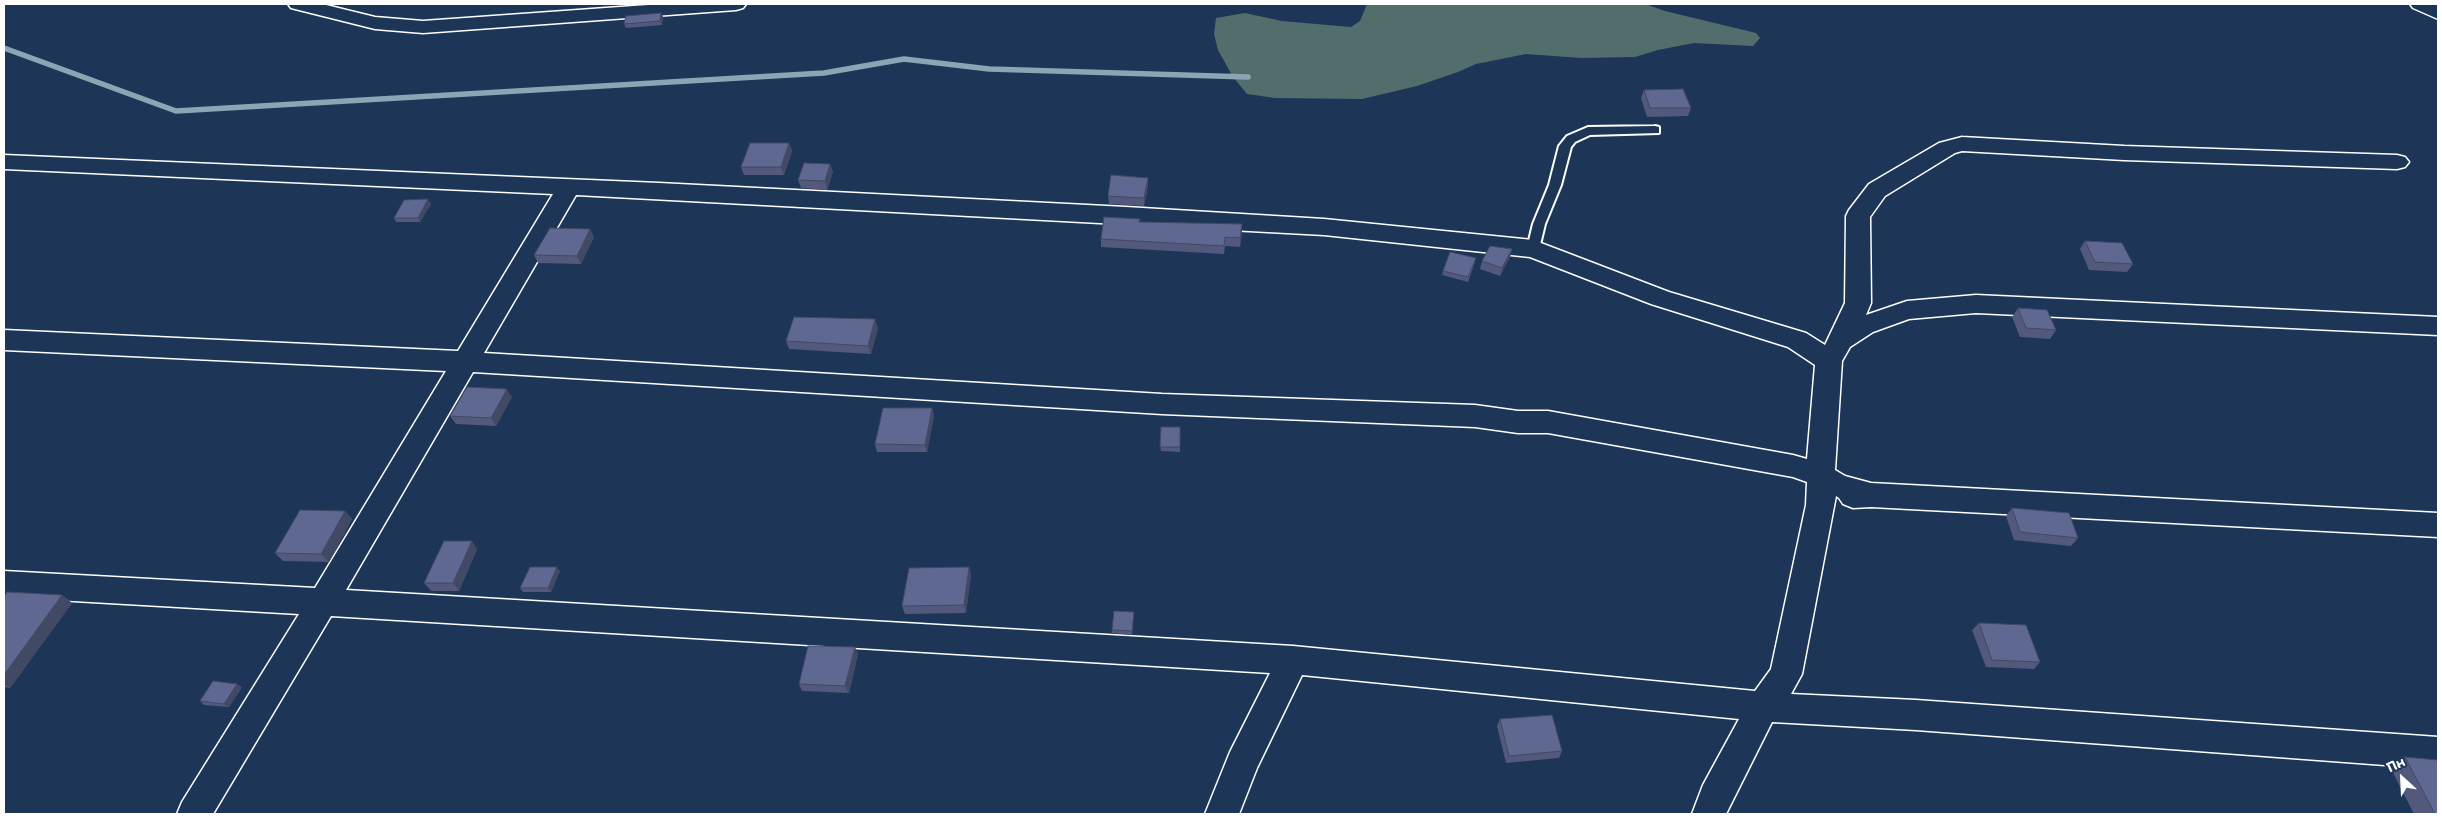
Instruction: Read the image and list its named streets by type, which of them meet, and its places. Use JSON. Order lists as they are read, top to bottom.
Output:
{
  "north": "top left"
}
